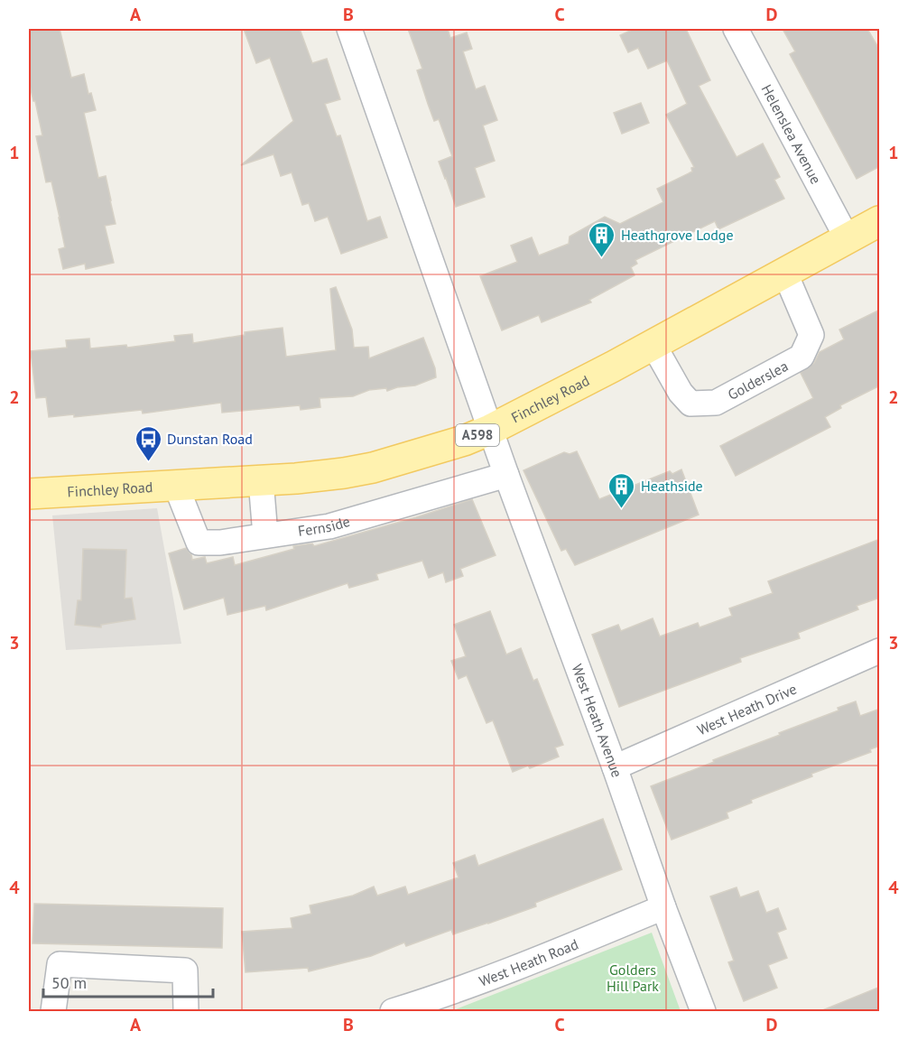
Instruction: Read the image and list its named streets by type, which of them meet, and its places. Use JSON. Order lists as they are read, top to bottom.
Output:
{
  "streets": {
    "main road": ["Finchley Road", "A598"],
    "street": [
      "Helenslea Avenue",
      "Golderslea",
      "Fernside",
      "West Heath Drive",
      "West Heath Avenue",
      "West Heath Road"
    ]
  },
  "crossings": [
    ["Helenslea Avenue", "Finchley Road"],
    ["Golderslea", "Finchley Road"],
    ["Finchley Road", "Fernside"],
    ["Finchley Road", "West Heath Avenue"],
    ["Fernside", "West Heath Avenue"],
    ["West Heath Drive", "West Heath Avenue"],
    ["West Heath Avenue", "West Heath Road"]
  ],
  "parks": ["Golders Hill Park"],
  "places": {
    "building": ["Heathgrove Lodge", "Heathside"],
    "bus stop": ["Dunstan Road"]
  },
  "scale_bar": "50 m",
  "grid": {
    "columns": [
      "A",
      "B",
      "C",
      "D"
    ],
    "rows": [
      "1",
      "2",
      "3",
      "4"
    ]
  }
}
